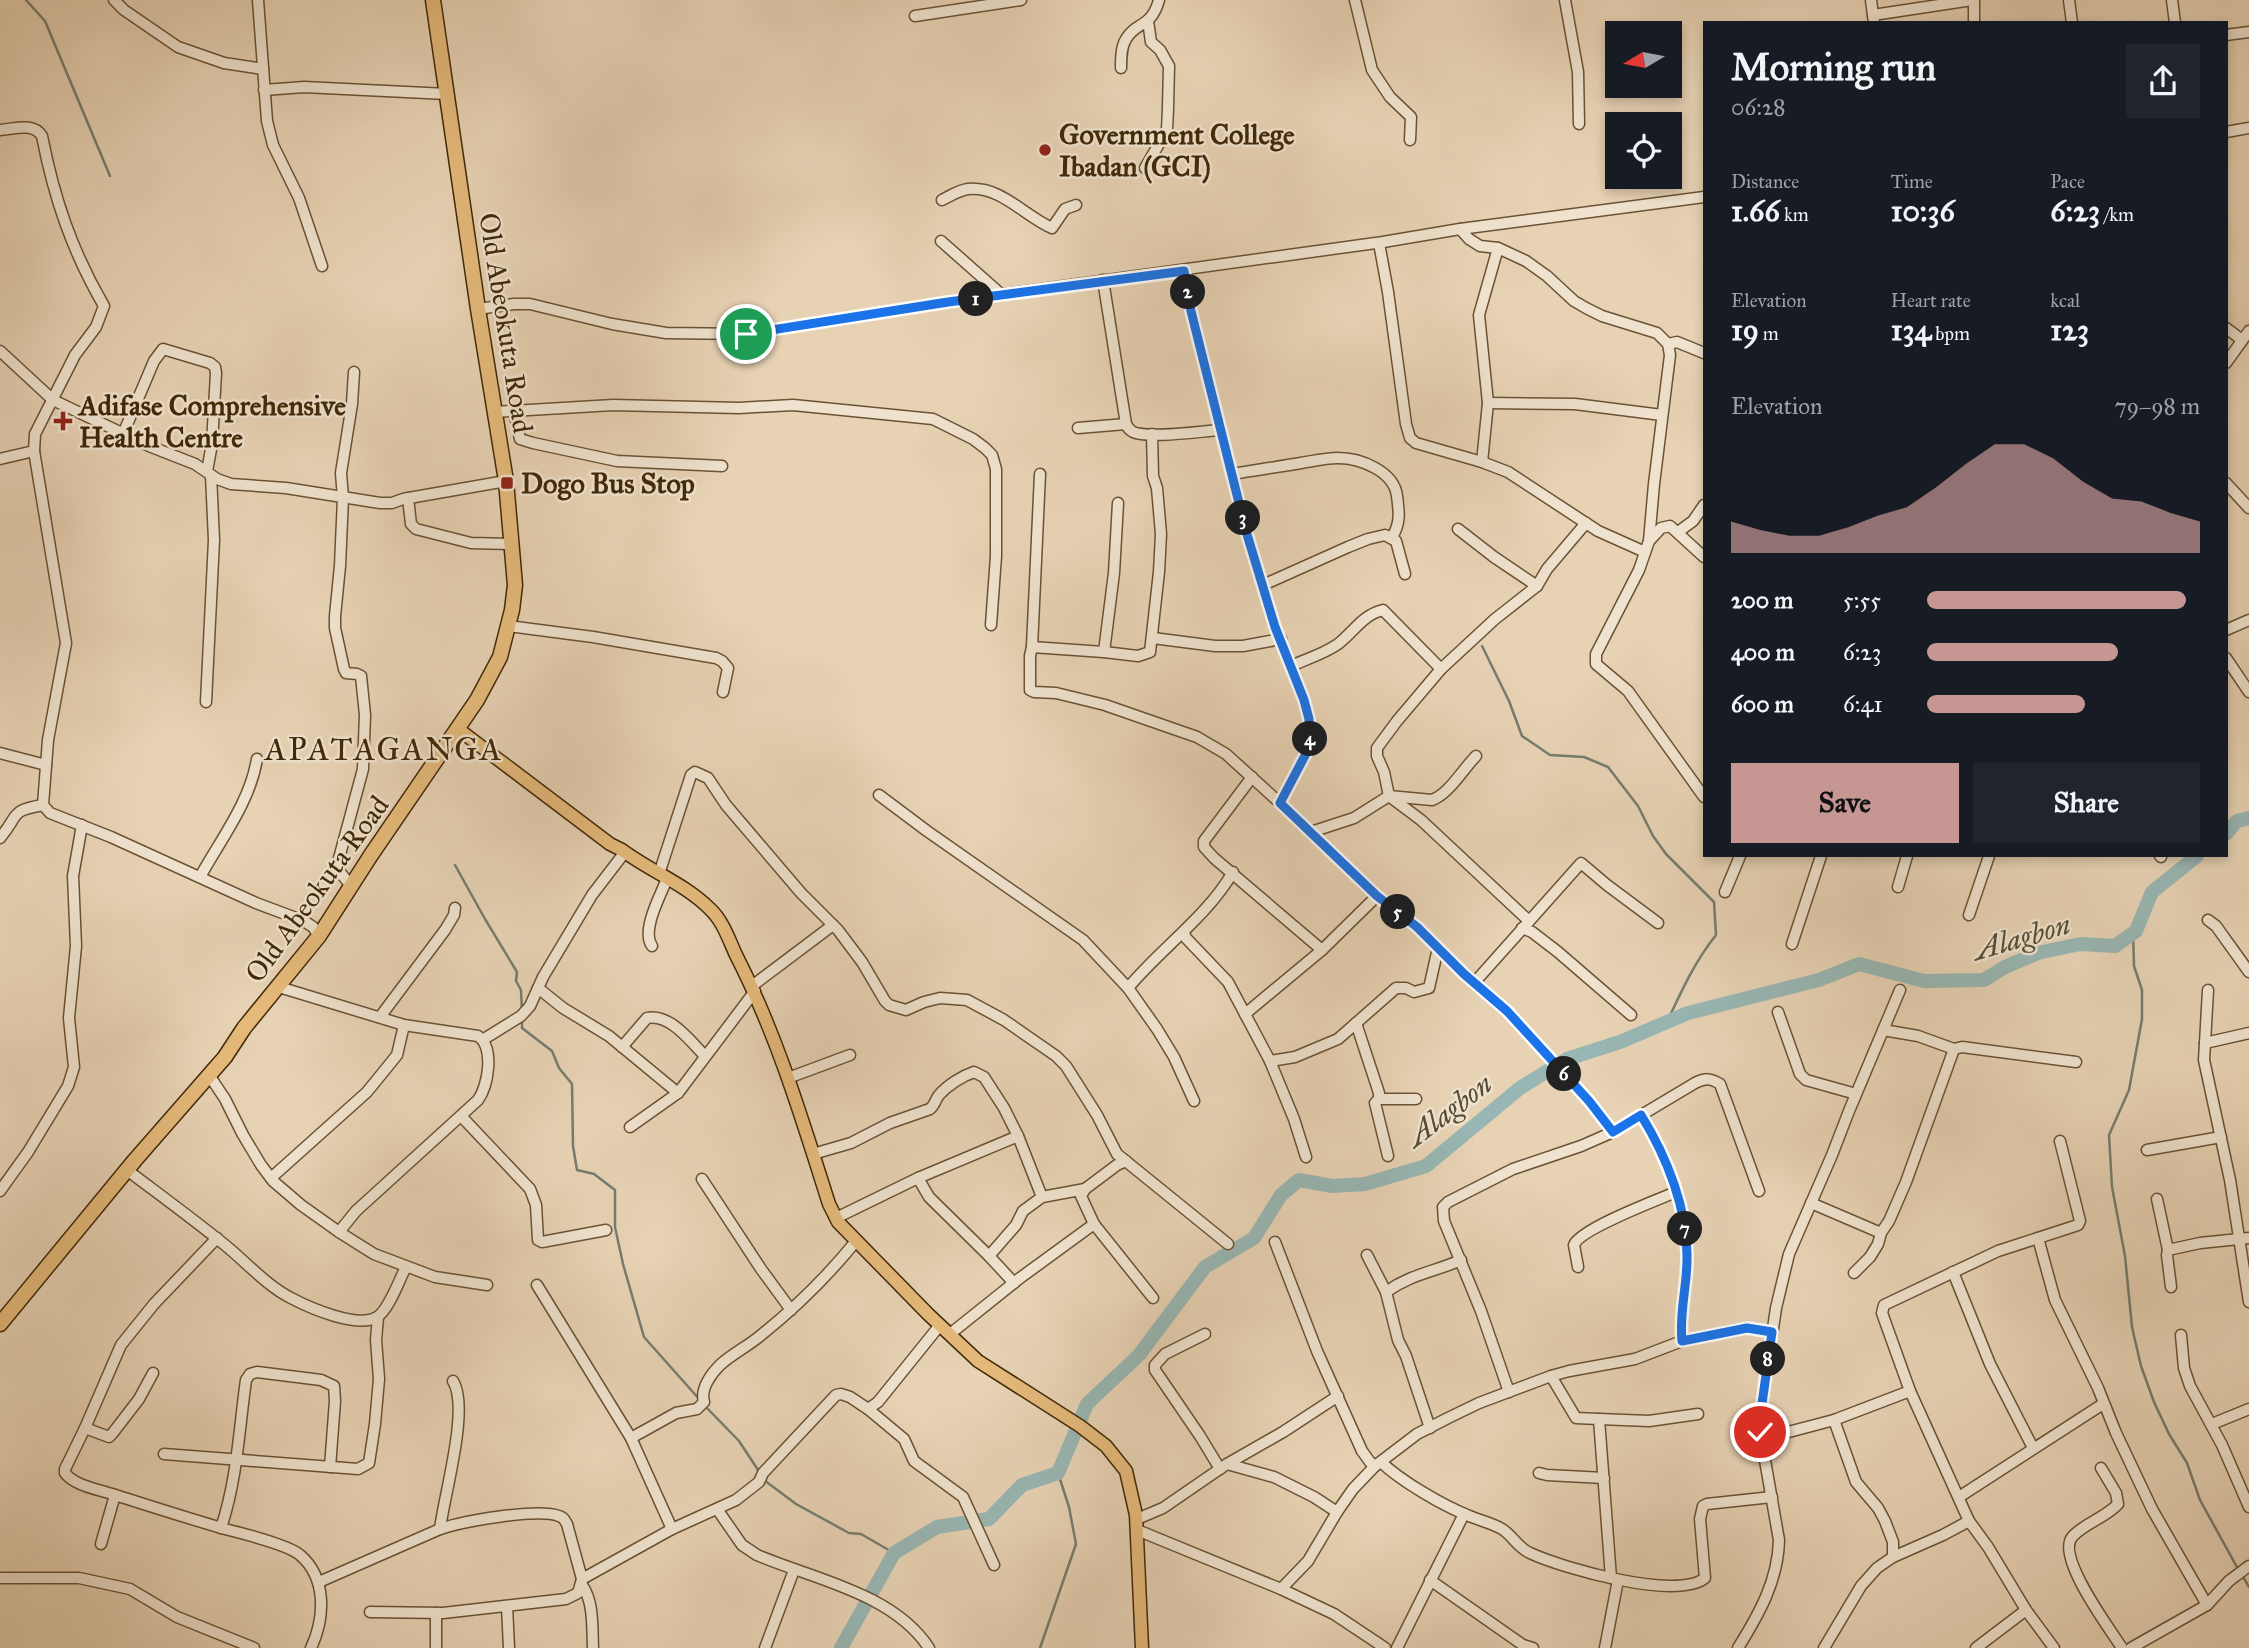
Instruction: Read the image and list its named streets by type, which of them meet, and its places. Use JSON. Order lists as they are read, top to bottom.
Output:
{
  "streets": {
    "highway": ["Old Abeokuta Road"]
  },
  "districts": ["APATAGANGA"],
  "water": ["Alagbon"],
  "places": {
    "other": ["Government College Ibadan (GCI)"],
    "health": ["Adifase Comprehensive Health Centre"],
    "transit": ["Dogo Bus Stop"]
  },
  "north": "left",
  "page": {
    "heading": ["Morning run", "06:28"],
    "stats": [
      ["Distance", "1.66 km"],
      ["Time", "10:36"],
      ["Pace", "6:23 /km"],
      ["Elevation", "19 m"],
      ["Heart rate", "134 bpm"],
      ["kcal", "123"]
    ],
    "pins": [
      "2",
      "1",
      "3",
      "4",
      "5",
      "6",
      "7",
      "8"
    ],
    "chart": ["Elevation", "79–98 m"],
    "list": [
      {
        "name": "200 m",
        "note": "5:55"
      },
      {
        "name": "400 m",
        "note": "6:23"
      },
      {
        "name": "600 m",
        "note": "6:41"
      }
    ],
    "buttons": ["Save", "Share"]
  }
}
